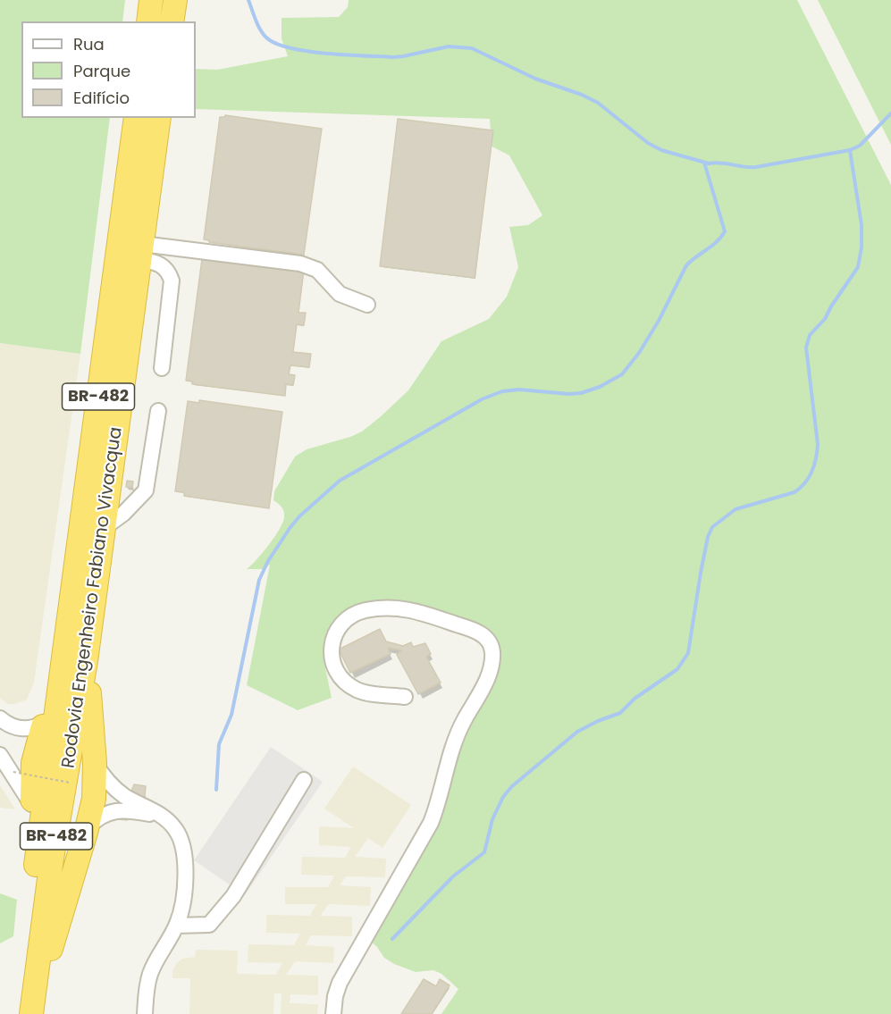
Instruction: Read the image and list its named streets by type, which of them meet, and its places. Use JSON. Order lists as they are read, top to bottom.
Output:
{
  "streets": {
    "highway": ["BR-482", "Rodovia Engenheiro Fabiano Vivacqua"]
  },
  "legend": ["Rua", "Parque", "Edifício"]
}
